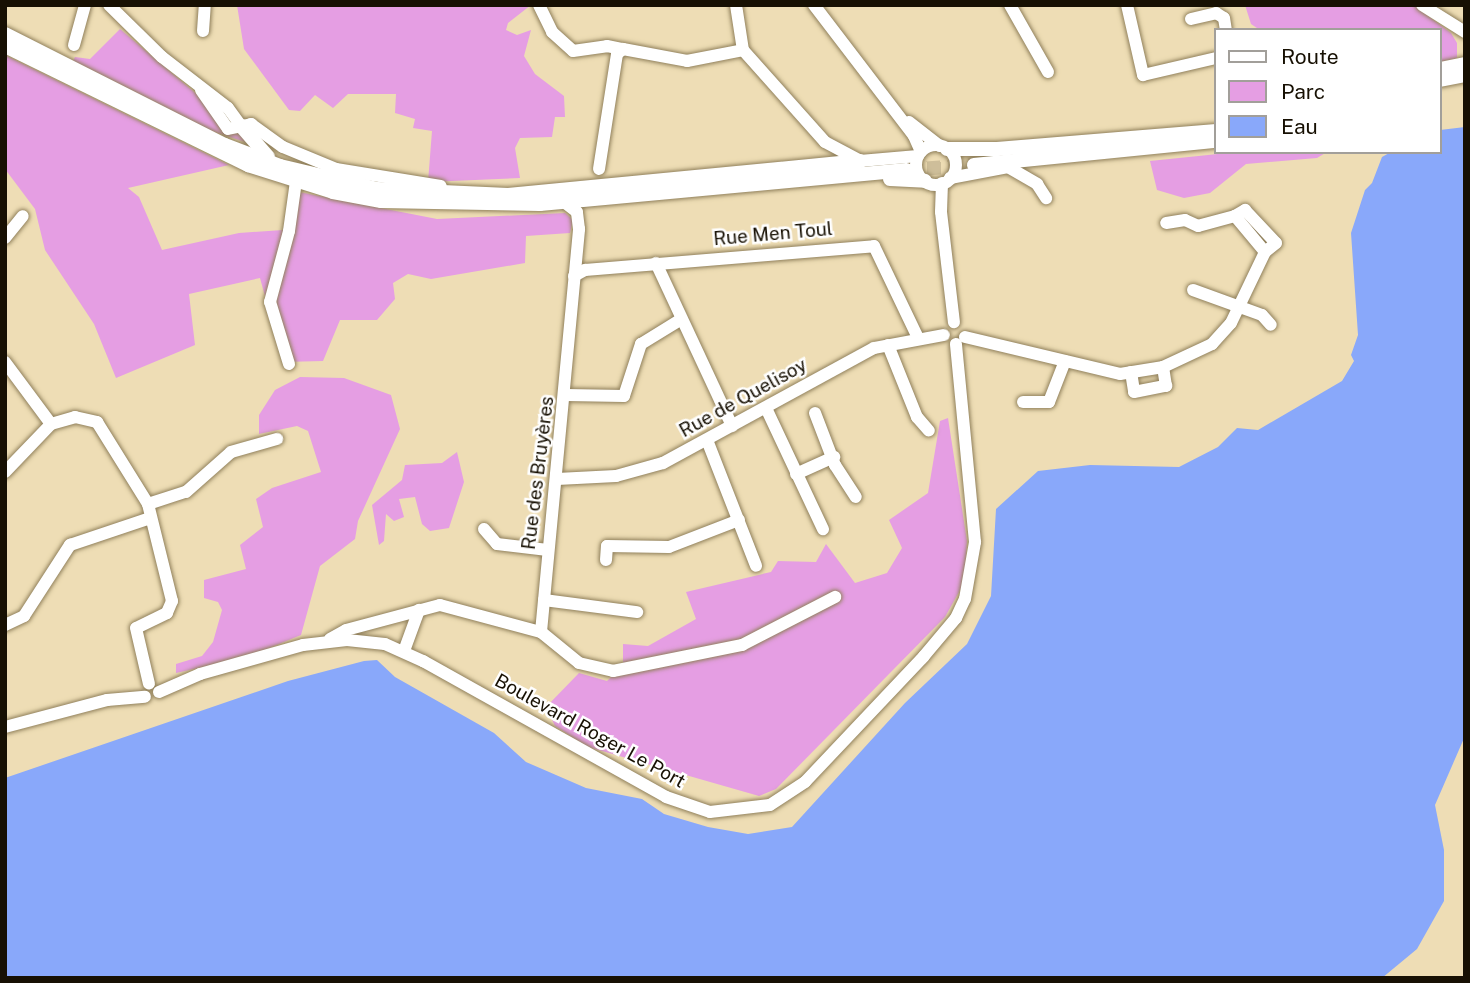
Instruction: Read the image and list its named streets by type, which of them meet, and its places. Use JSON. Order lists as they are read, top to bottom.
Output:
{
  "streets": {
    "street": [
      "Rue Men Toul",
      "Rue de Quelisoy",
      "Rue des Bruyères",
      "Boulevard Roger Le Port"
    ]
  },
  "crossings": [
    ["Rue Men Toul", "Rue de Quelisoy"],
    ["Rue Men Toul", "Rue des Bruyères"],
    ["Rue de Quelisoy", "Rue des Bruyères"]
  ],
  "legend": ["Route", "Parc", "Eau"]
}
